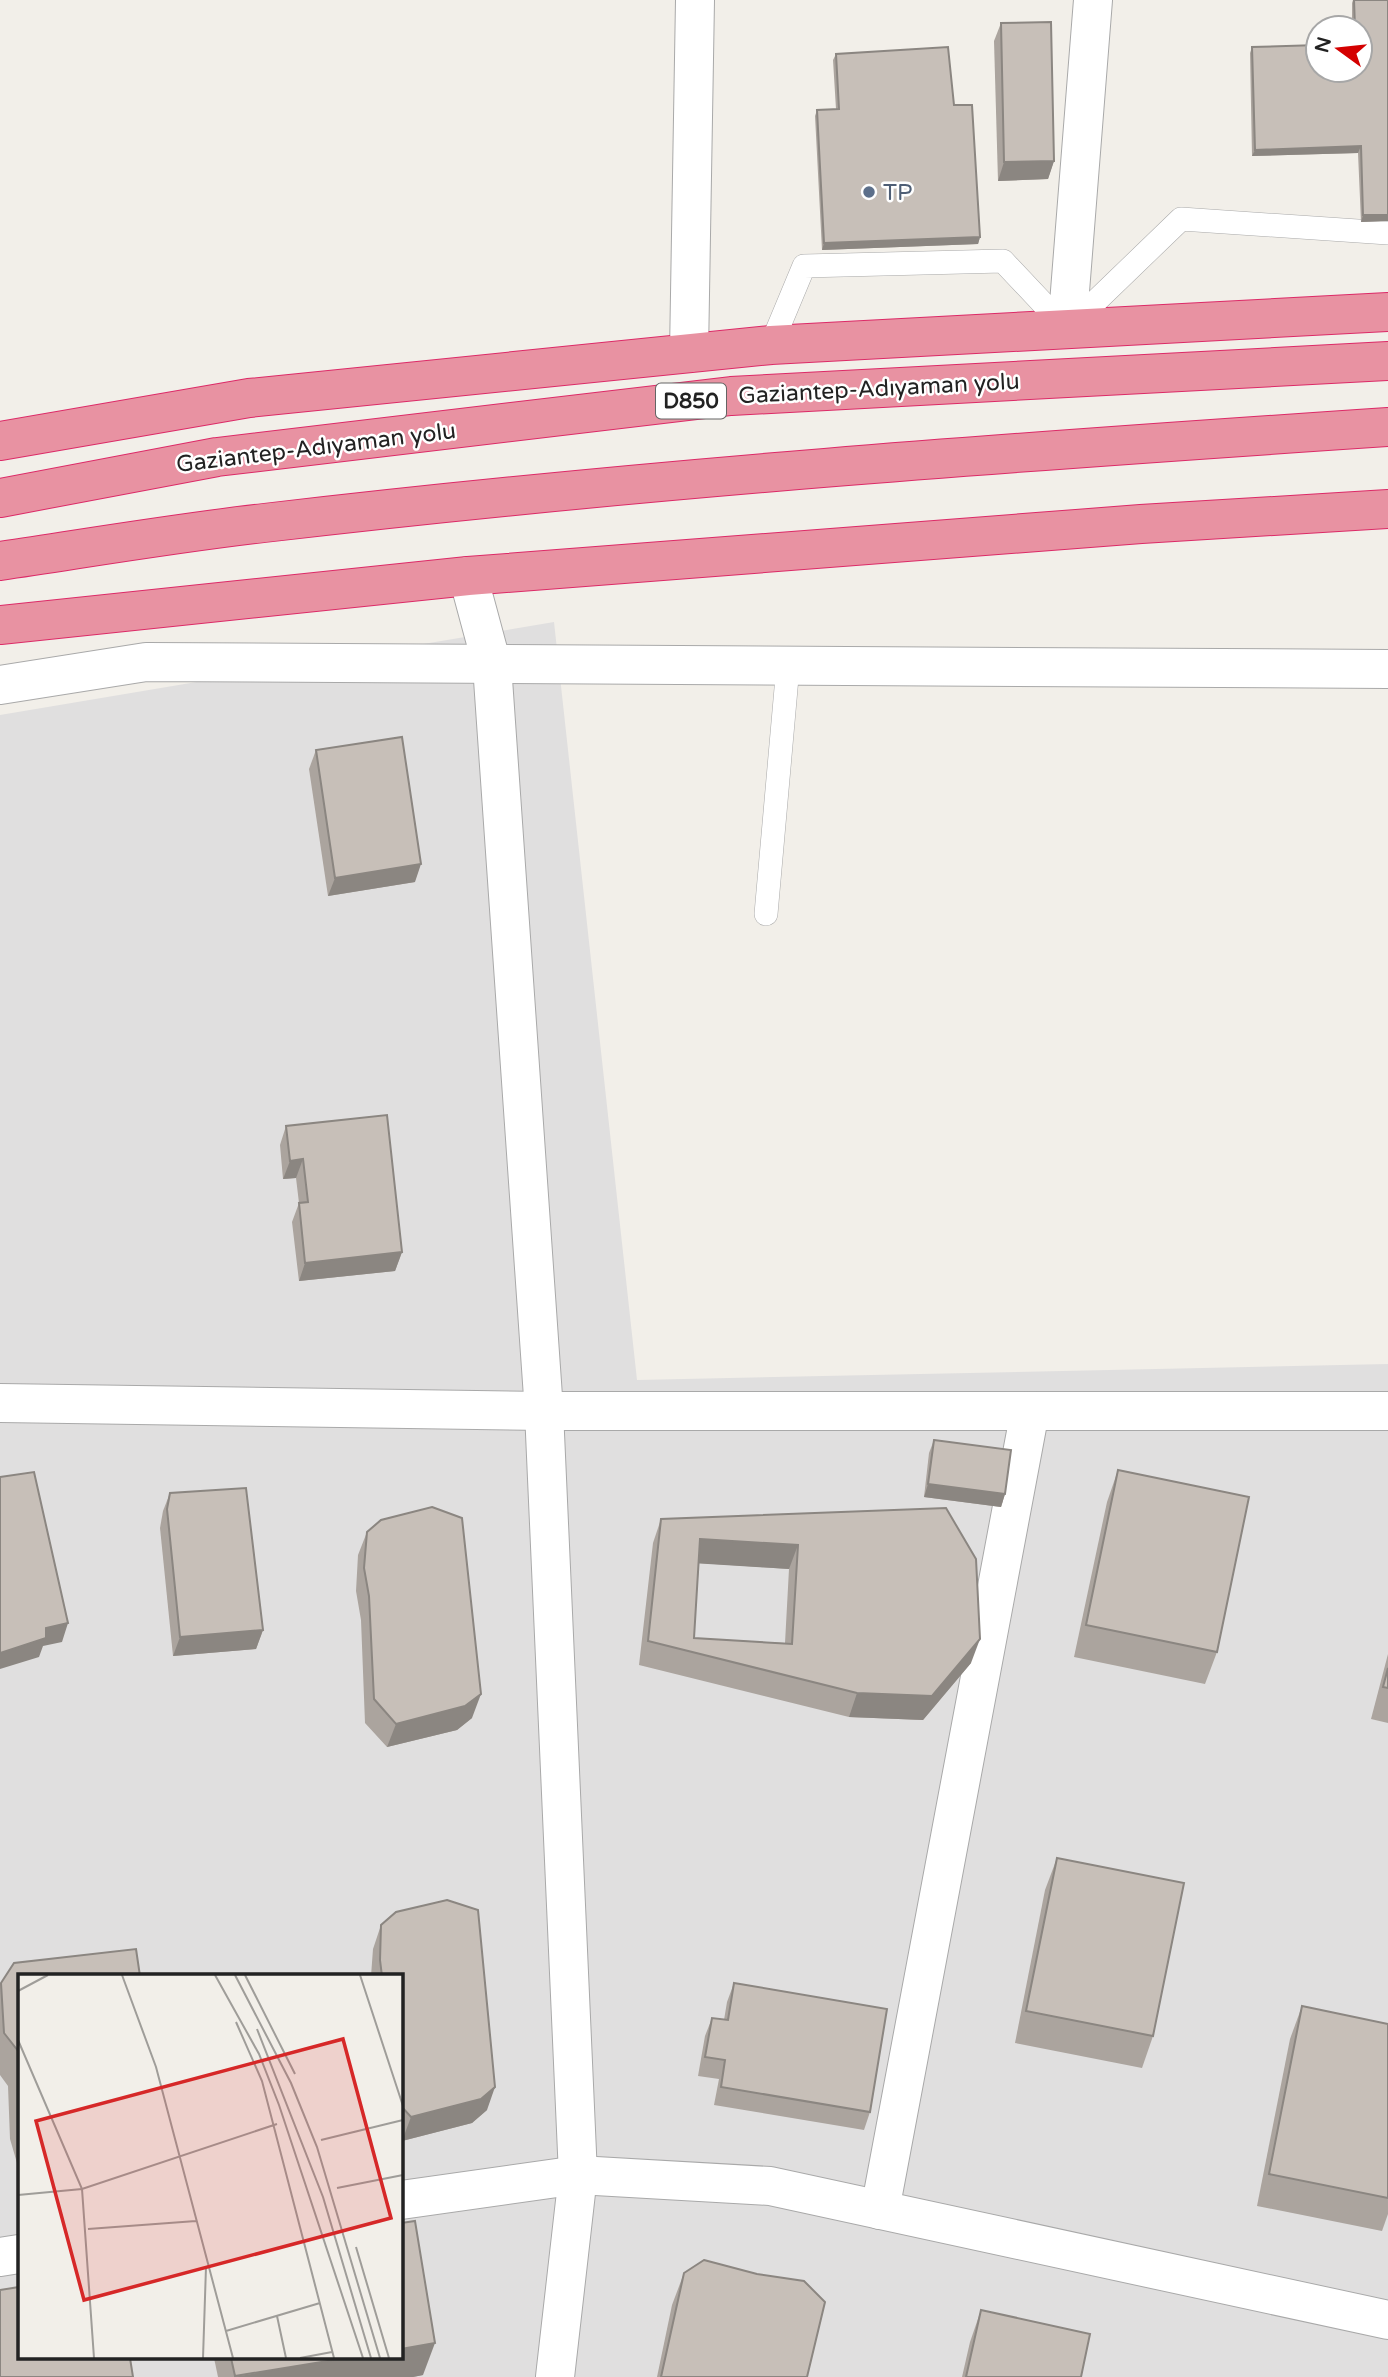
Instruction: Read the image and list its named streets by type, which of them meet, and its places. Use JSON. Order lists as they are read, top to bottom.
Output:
{
  "streets": {
    "highway": ["Gaziantep-Adıyaman yolu", "D850"]
  },
  "places": ["TP"],
  "north": "left"
}
